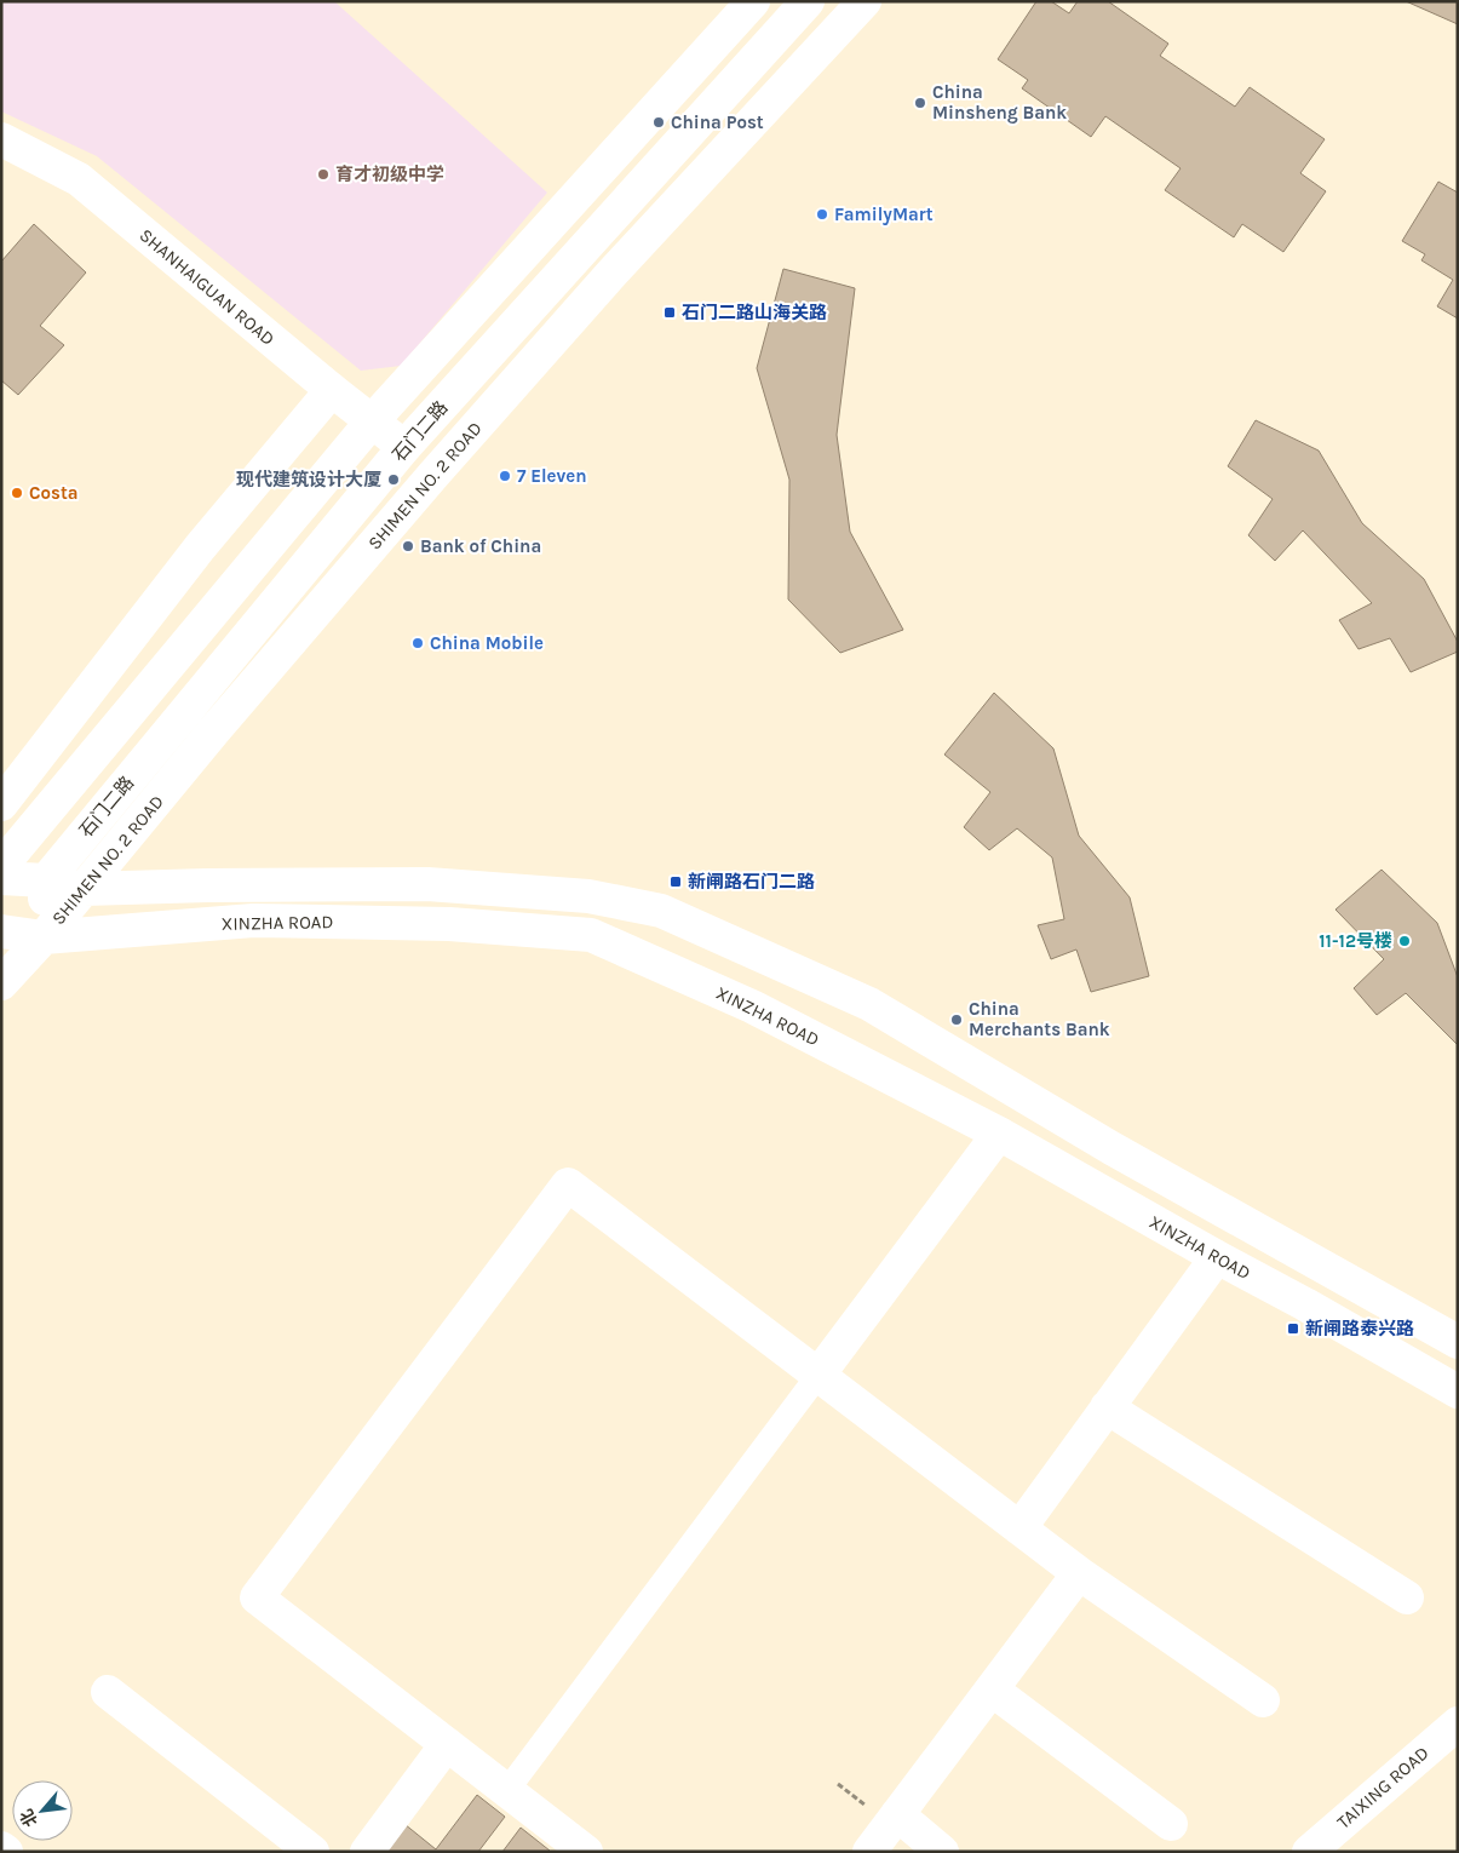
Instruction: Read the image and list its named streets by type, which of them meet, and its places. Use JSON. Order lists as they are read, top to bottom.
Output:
{
  "streets": {
    "main road": [
      "SHANHAIGUAN ROAD",
      "石门二路",
      "SHIMEN NO. 2 ROAD",
      "XINZHA ROAD",
      "TAIXING ROAD"
    ]
  },
  "crossings": [
    ["SHANHAIGUAN ROAD", "石门二路"],
    ["石门二路", "XINZHA ROAD"],
    ["SHIMEN NO. 2 ROAD", "XINZHA ROAD"]
  ],
  "places": {
    "other": [
      "China Minsheng Bank",
      "China Post",
      "育才初级中学",
      "FamilyMart",
      "7 Eleven",
      "现代建筑设计大厦",
      "Costa",
      "Bank of China",
      "China Mobile",
      "11-12号楼",
      "China Merchants Bank"
    ],
    "transit": ["石门二路山海关路", "新闸路石门二路", "新闸路泰兴路"]
  },
  "north": "bottom left"
}
